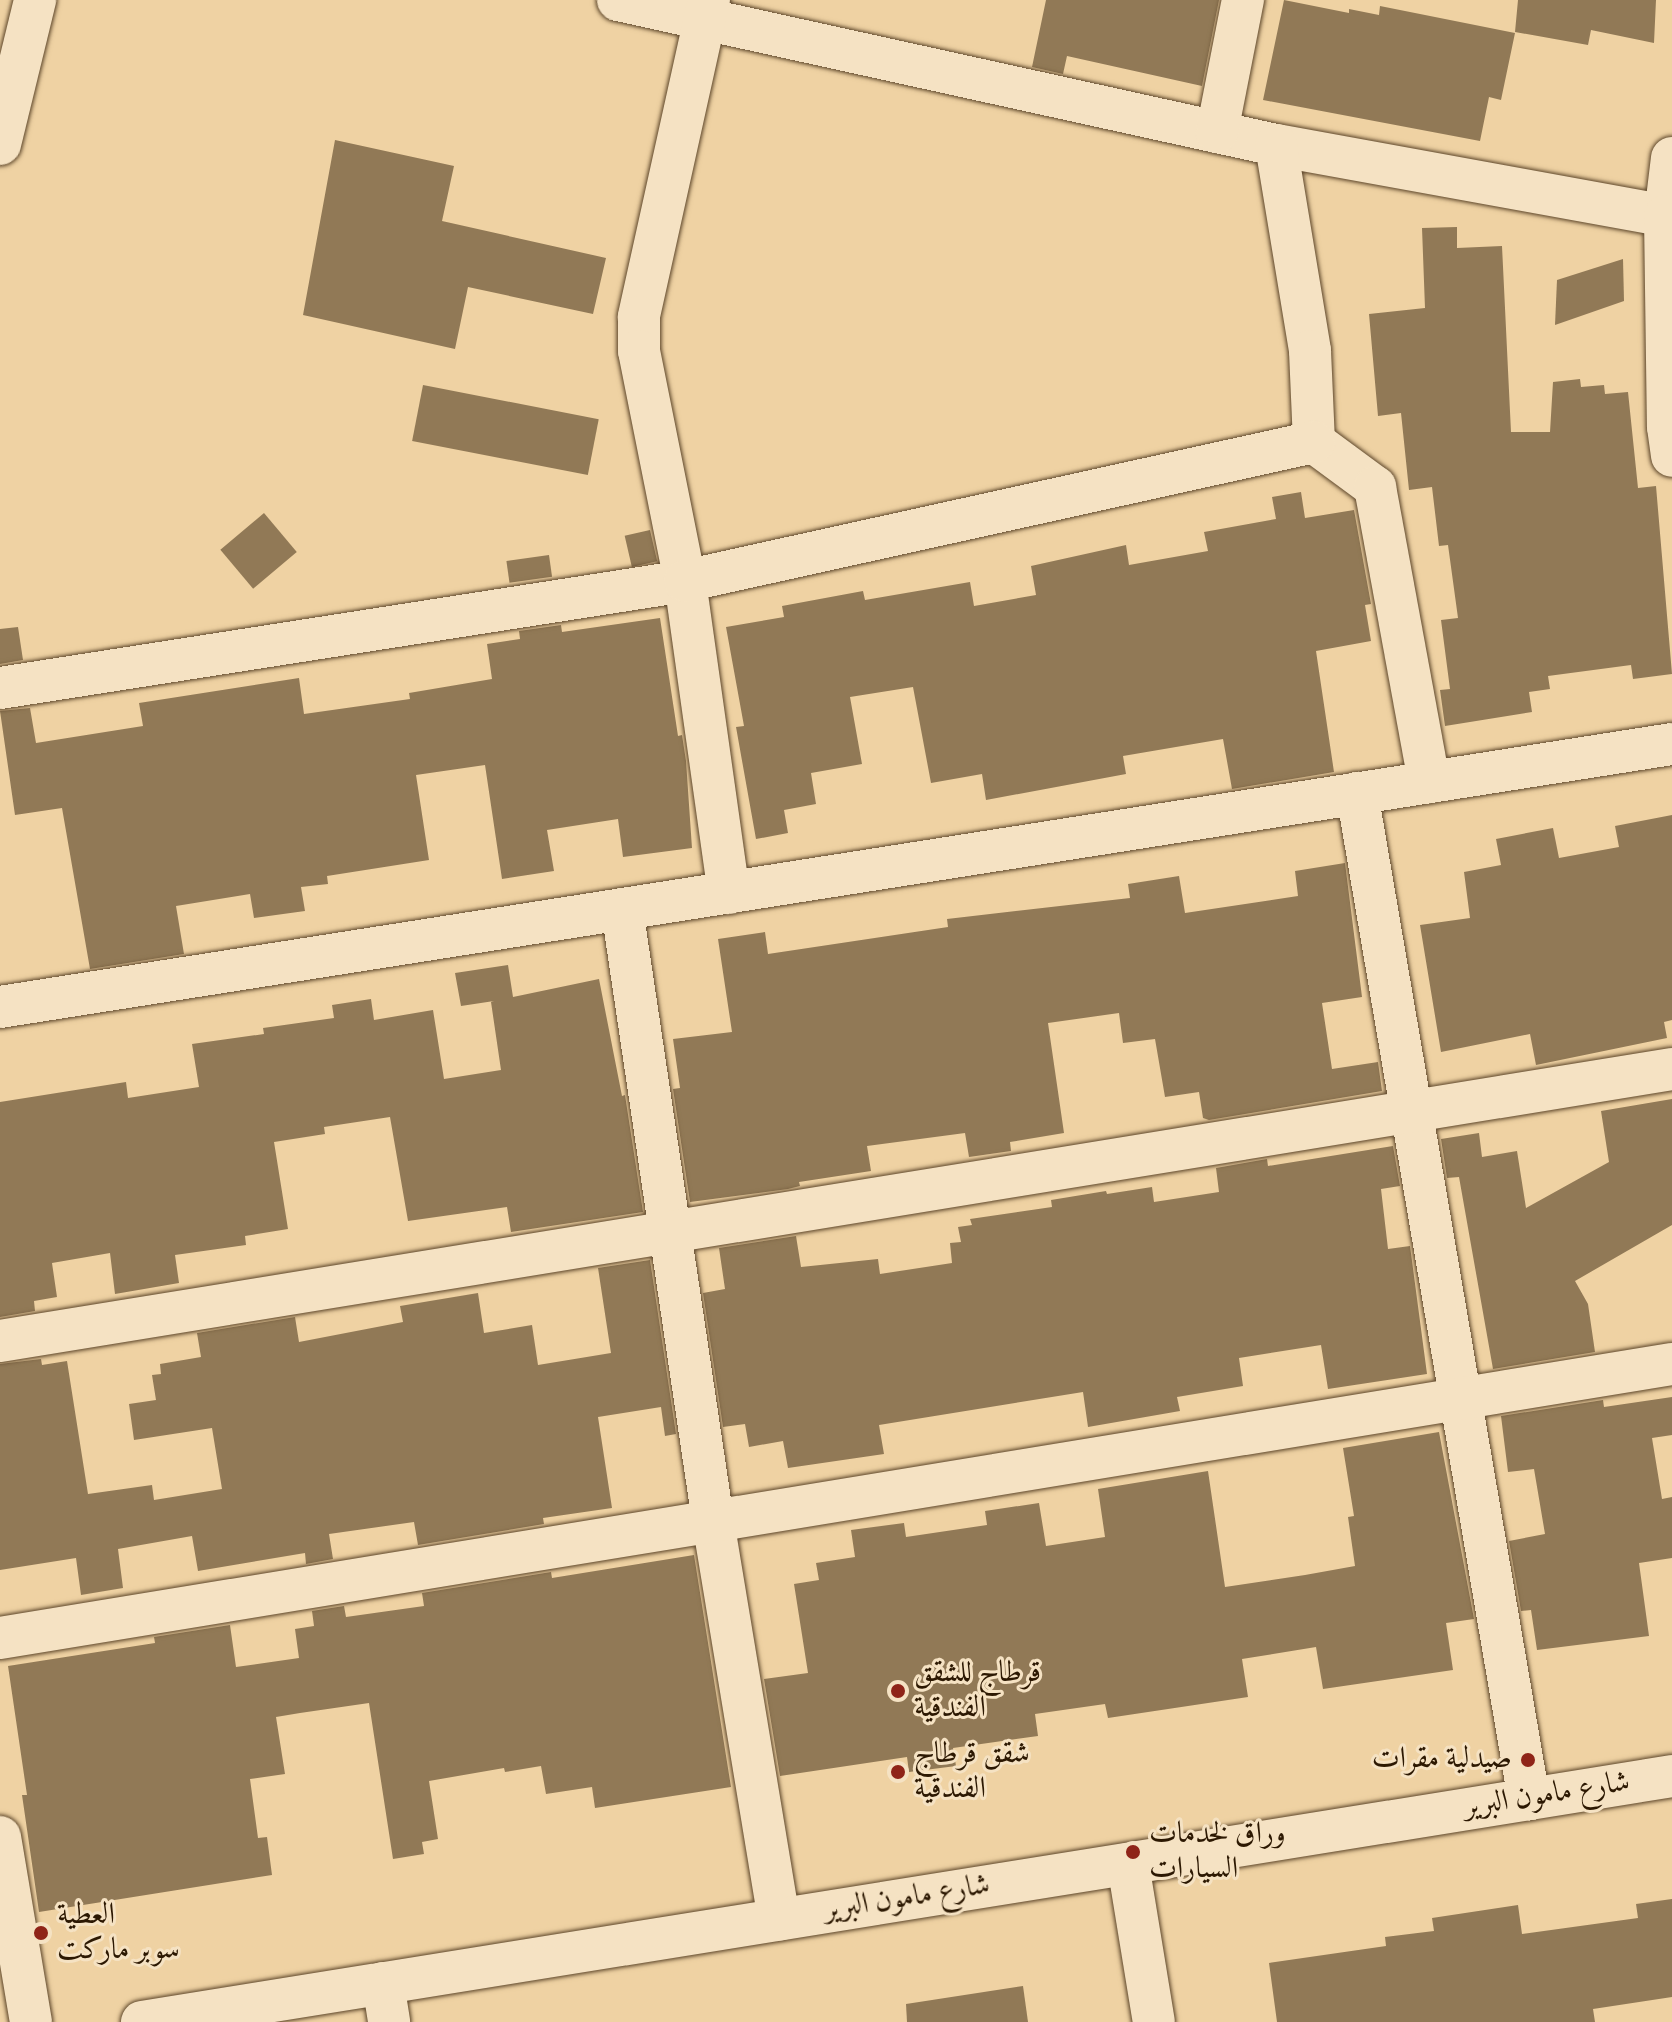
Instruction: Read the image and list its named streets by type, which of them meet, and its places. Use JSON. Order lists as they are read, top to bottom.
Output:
{
  "streets": {
    "street": ["شارع مامون البرير"]
  },
  "places": [
    "قرطاج للشقق الفندقية",
    "صيدلية مقرات",
    "شقق قرطاج الفندقية",
    "وراق لخدمات السيارات",
    "العطية سوبر ماركت"
  ]
}
